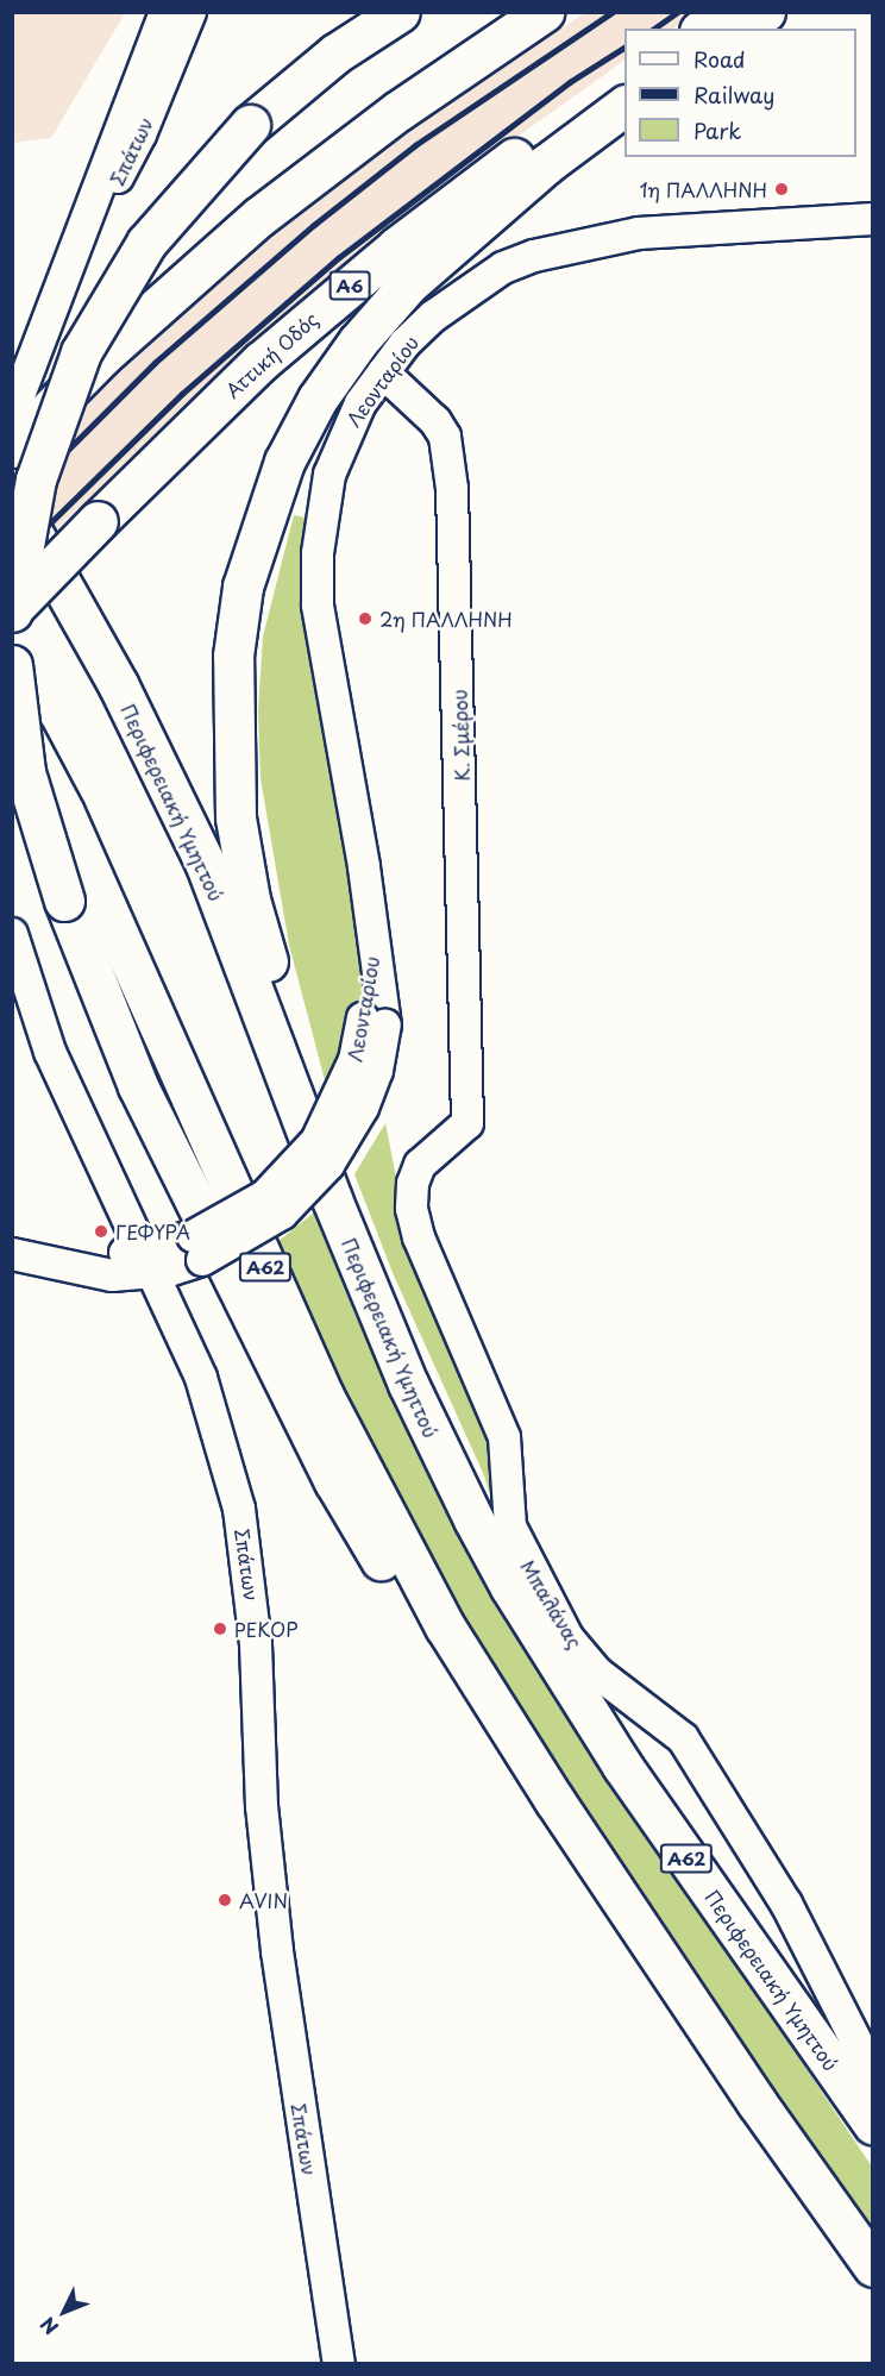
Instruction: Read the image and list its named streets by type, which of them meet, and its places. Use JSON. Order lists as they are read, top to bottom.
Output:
{
  "streets": {
    "highway": [
      "Α6",
      "Αττική Οδός",
      "Περιφερειακή Υμηττού",
      "Α62"
    ],
    "street": [
      "Σπάτων",
      "Λεονταρίου",
      "Κ. Σμέρου",
      "Μπαλάνας"
    ]
  },
  "crossings": [
    ["Σπάτων", "Λεονταρίου"],
    ["Λεονταρίου", "Κ. Σμέρου"],
    ["Κ. Σμέρου", "Μπαλάνας"]
  ],
  "places": [
    "1η ΠΑΛΛΗΝΗ",
    "2η ΠΑΛΛΗΝΗ",
    "ΓΕΦΥΡΑ",
    "ΡΕΚΟΡ",
    "AVIN"
  ],
  "legend": ["Road", "Railway", "Park"],
  "north": "bottom left"
}
